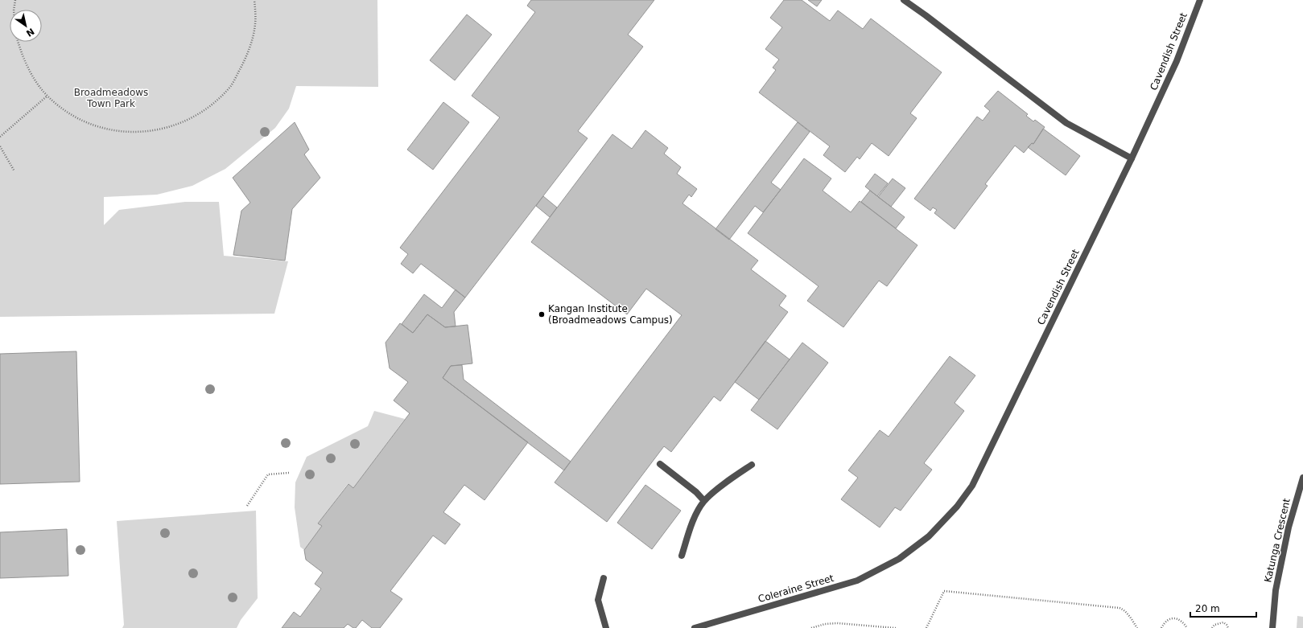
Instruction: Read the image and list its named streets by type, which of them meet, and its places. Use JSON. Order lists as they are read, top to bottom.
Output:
{
  "streets": {
    "street": ["Cavendish Street", "Katunga Crescent", "Coleraine Street"]
  },
  "crossings": [
    ["Cavendish Street", "Coleraine Street"]
  ],
  "parks": ["Broadmeadows Town Park"],
  "places": ["Kangan Institute (Broadmeadows Campus)"],
  "scale_bar": "20 m",
  "north": "bottom right"
}
